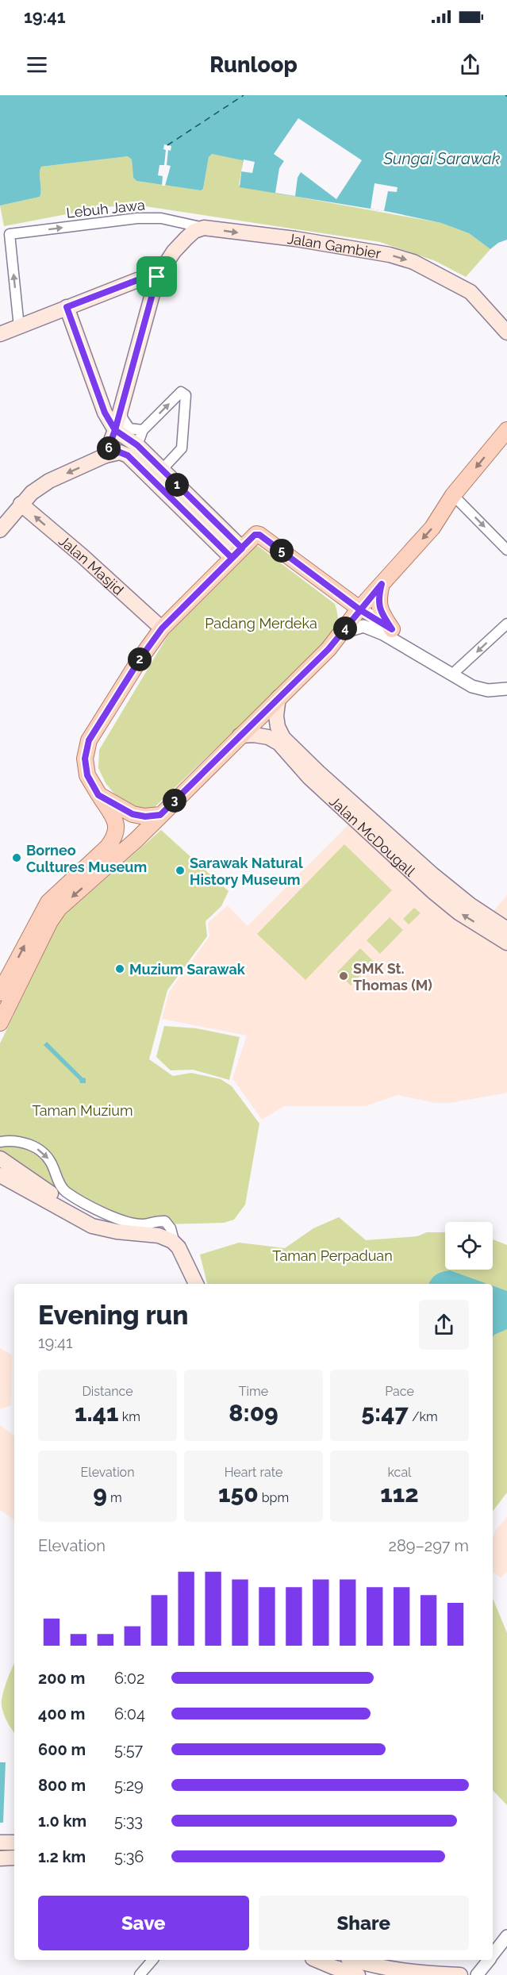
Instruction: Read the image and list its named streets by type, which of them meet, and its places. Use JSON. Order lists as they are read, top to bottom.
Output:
{
  "streets": {
    "main road": ["Jalan Gambier", "Jalan Masjid", "Jalan McDougall"],
    "street": ["Lebuh Jawa"]
  },
  "crossings": [
    ["Lebuh Jawa", "Jalan Gambier"]
  ],
  "one_way": ["Jalan Gambier"],
  "water": ["Sungai Sarawak"],
  "parks": ["Padang Merdeka", "Taman Muzium", "Taman Perpaduan"],
  "places": [
    "Borneo Cultures Museum",
    "Sarawak Natural History Museum",
    "Muzium Sarawak",
    "SMK St. Thomas (M)"
  ],
  "page": {
    "status": "19:41",
    "header": "Runloop",
    "pins": [
      "6",
      "1",
      "5",
      "4",
      "2",
      "3"
    ],
    "heading": ["Evening run", "19:41"],
    "stats": [
      ["Distance", "1.41 km"],
      ["Time", "8:09"],
      ["Pace", "5:47 /km"],
      ["Elevation", "9 m"],
      ["Heart rate", "150 bpm"],
      ["kcal", "112"]
    ],
    "chart": ["Elevation", "289–297 m"],
    "list": [
      {
        "name": "200 m",
        "note": "6:02"
      },
      {
        "name": "400 m",
        "note": "6:04"
      },
      {
        "name": "600 m",
        "note": "5:57"
      },
      {
        "name": "800 m",
        "note": "5:29"
      },
      {
        "name": "1.0 km",
        "note": "5:33"
      },
      {
        "name": "1.2 km",
        "note": "5:36"
      }
    ],
    "buttons": ["Save", "Share"]
  }
}
